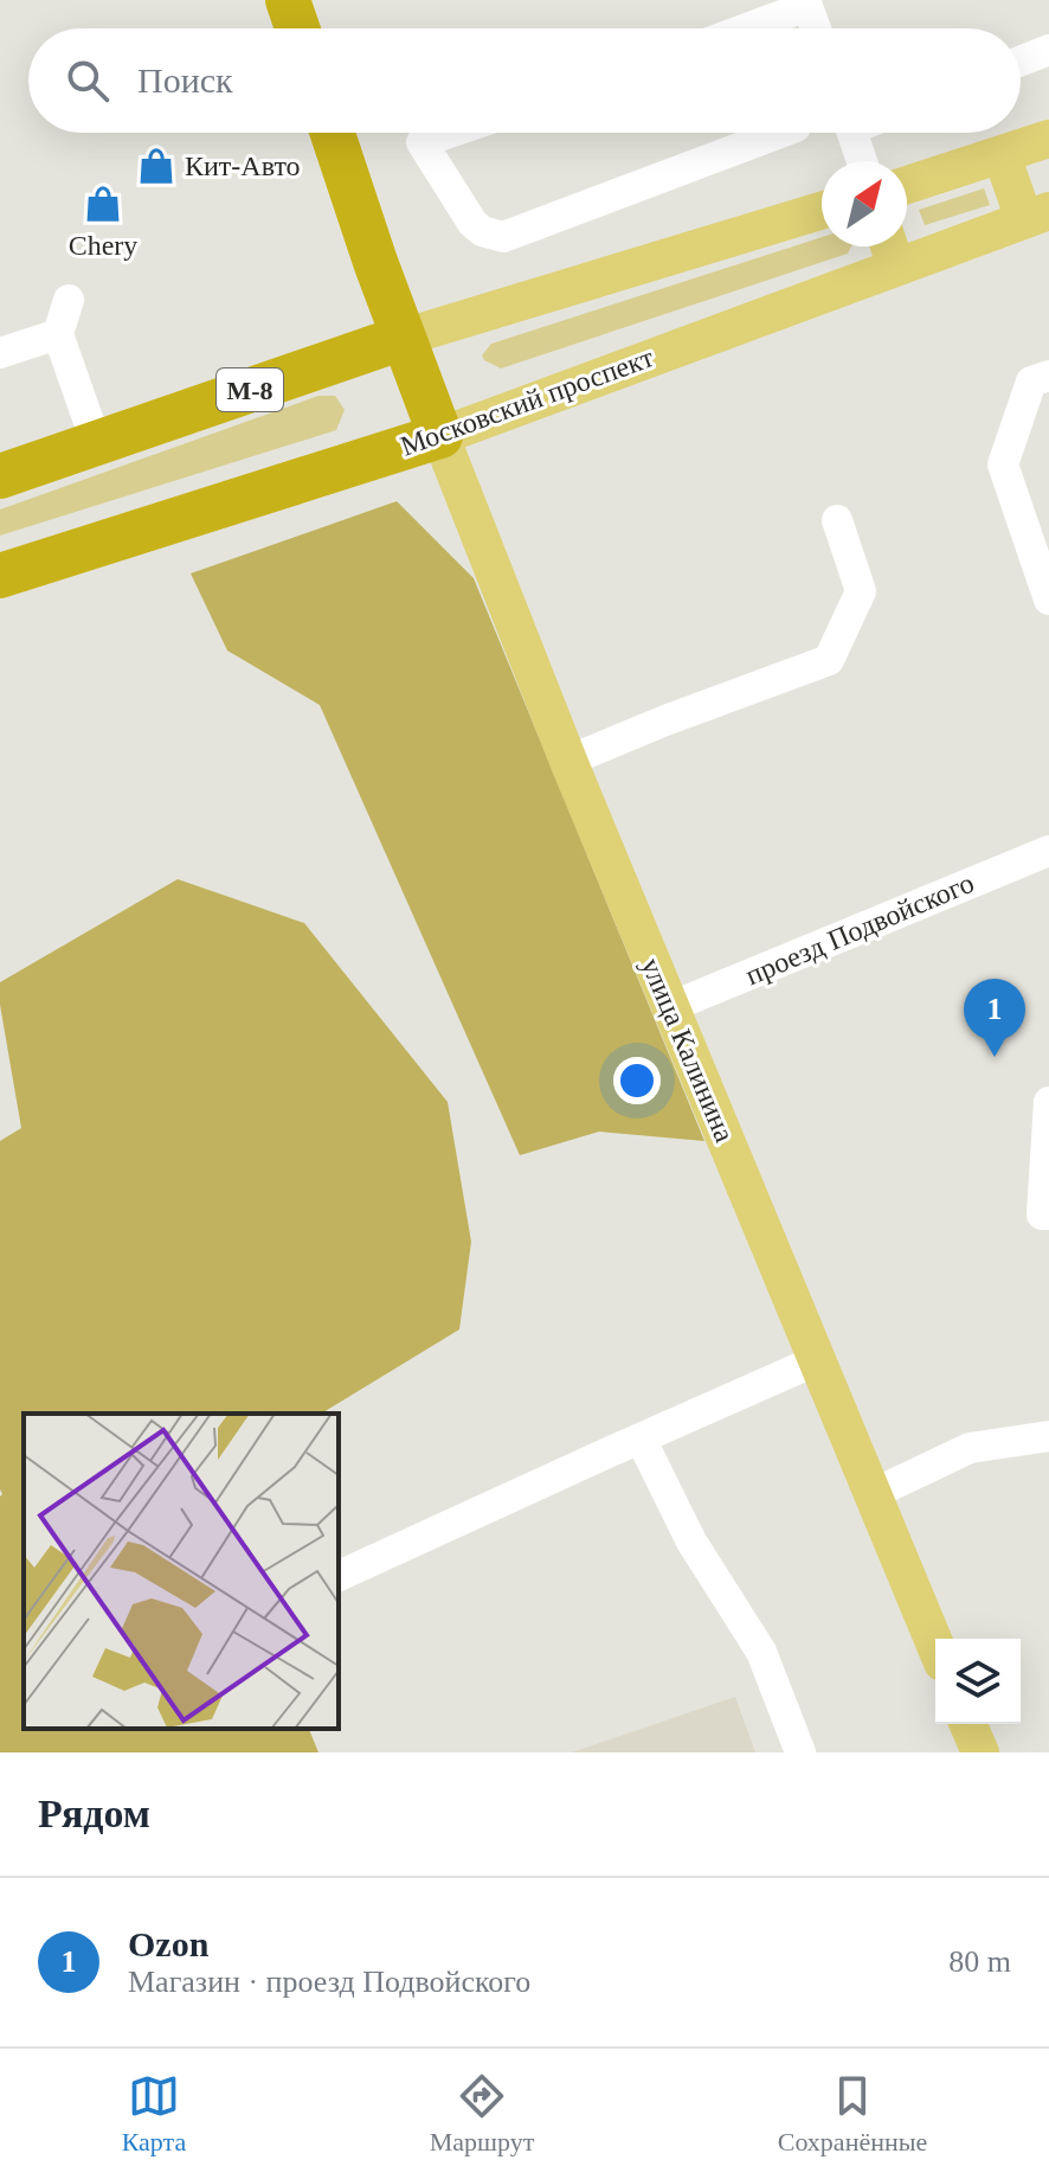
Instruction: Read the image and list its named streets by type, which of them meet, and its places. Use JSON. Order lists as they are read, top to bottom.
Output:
{
  "streets": {
    "highway": ["М-8", "Московский проспект"],
    "main road": ["улица Калинина"],
    "street": ["проезд Подвойского"]
  },
  "crossings": [
    ["Московский проспект", "улица Калинина"],
    ["проезд Подвойского", "улица Калинина"]
  ],
  "places": {
    "shop": ["Кит-Авто", "Chery"]
  },
  "north": "top right",
  "page": {
    "search": "Поиск",
    "pins": "1",
    "heading": "Рядом",
    "list": [
      {
        "mark": "1",
        "name": "Ozon",
        "note": "Магазин · проезд Подвойского",
        "value": "80 m"
      }
    ],
    "nav": ["Карта", "Маршрут", "Сохранённые"]
  }
}
